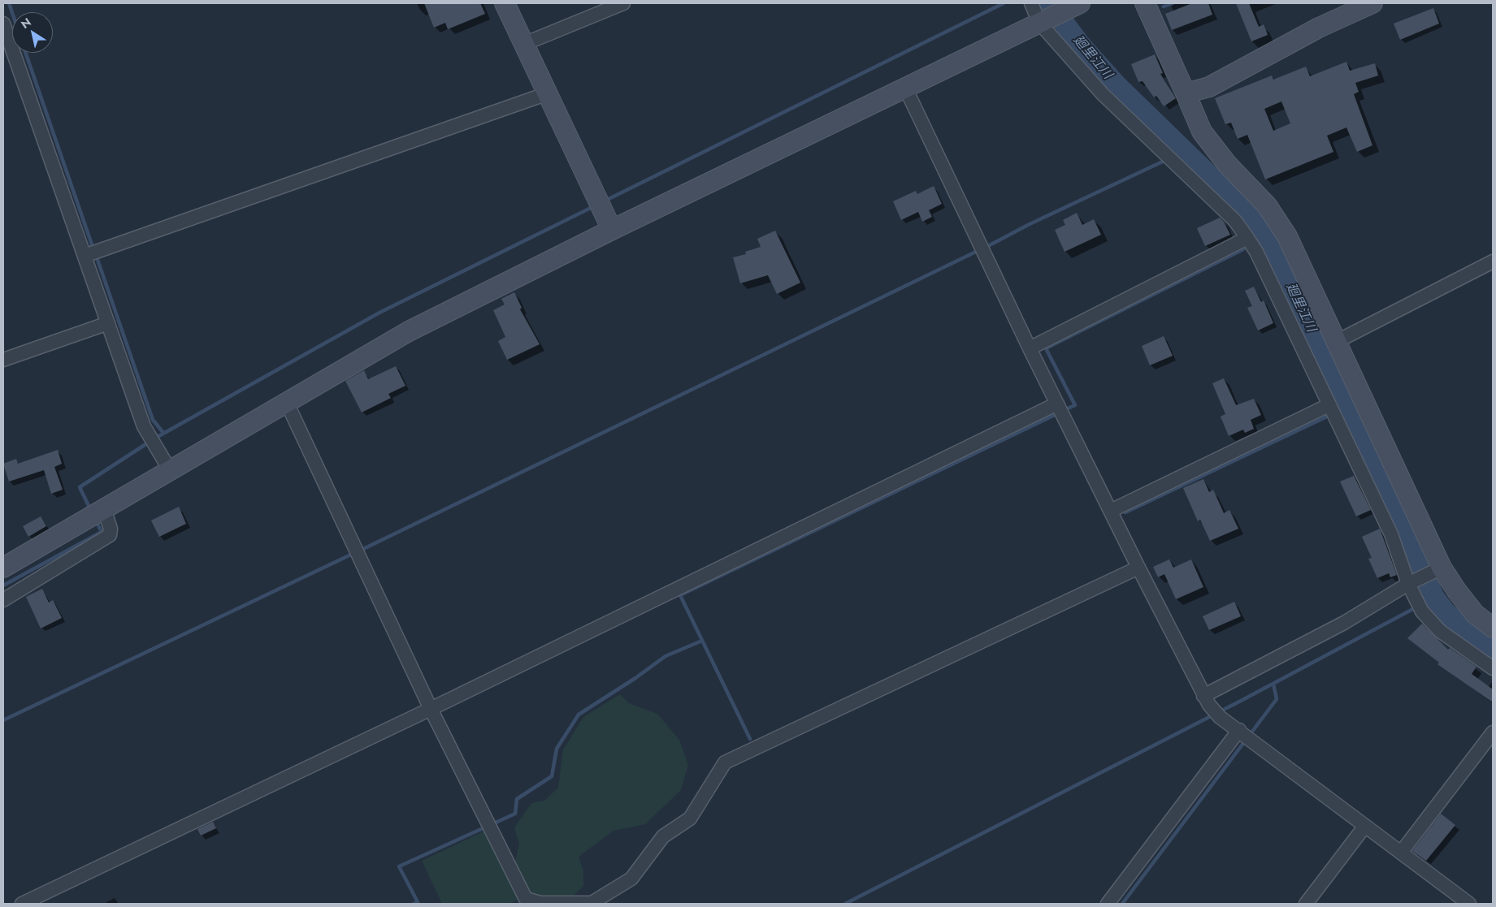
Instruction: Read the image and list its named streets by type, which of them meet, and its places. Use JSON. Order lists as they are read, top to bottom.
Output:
{
  "water": ["廻里江川"],
  "north": "top left"
}
